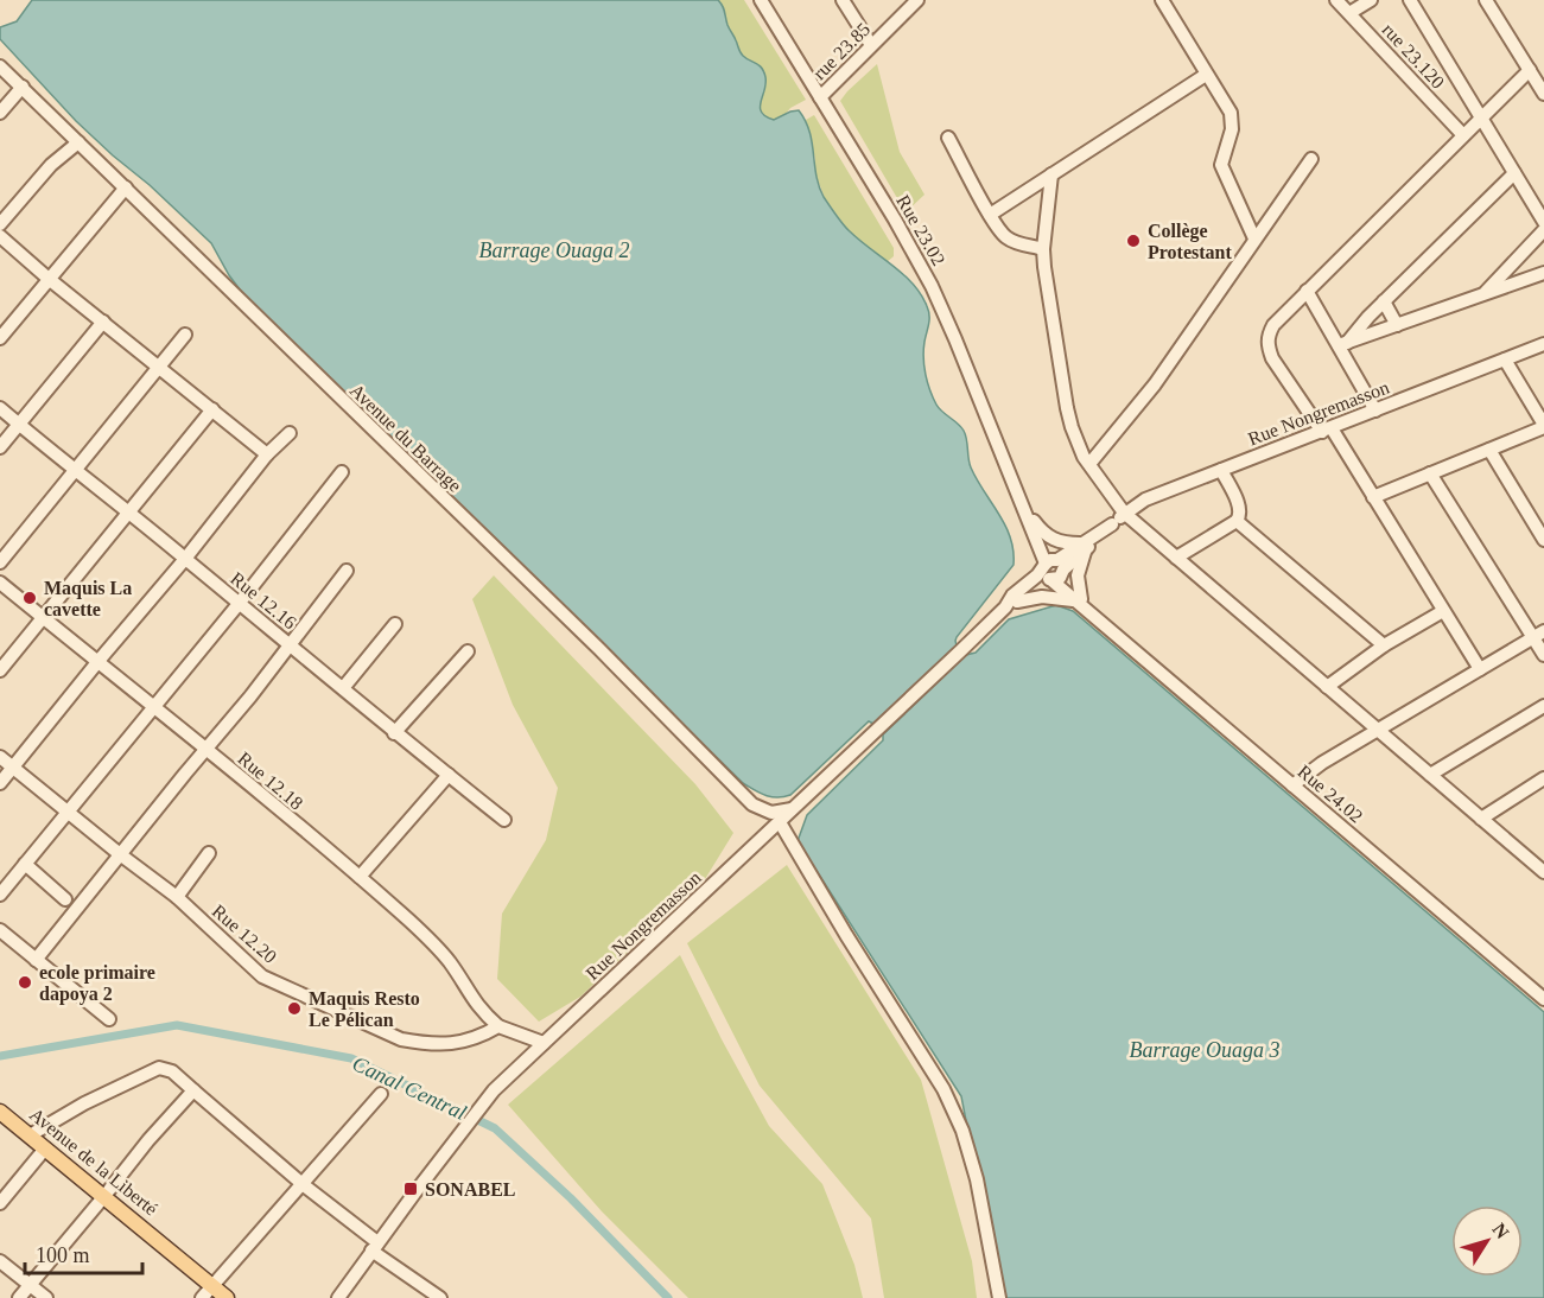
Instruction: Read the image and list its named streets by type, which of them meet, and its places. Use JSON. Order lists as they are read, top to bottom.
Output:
{
  "streets": {
    "main road": ["Avenue de la Liberté"],
    "street": [
      "rue 23.85",
      "rue 23.120",
      "Rue 23.02",
      "Rue Nongremasson",
      "Avenue du Barrage",
      "Rue 12.16",
      "Rue 12.18",
      "Rue 24.02",
      "Rue 12.20"
    ]
  },
  "crossings": [
    ["rue 23.85", "Rue 23.02"],
    ["Rue 23.02", "Rue Nongremasson"],
    ["Rue 23.02", "Rue 24.02"],
    ["Rue Nongremasson", "Avenue du Barrage"],
    ["Rue Nongremasson", "Rue 24.02"],
    ["Rue 12.18", "Rue 12.20"]
  ],
  "water": ["Barrage Ouaga 2", "Barrage Ouaga 3", "Canal Central"],
  "places": {
    "other": [
      "Collège Protestant",
      "Maquis La cavette",
      "ecole primaire dapoya 2",
      "Maquis Resto Le Pélican"
    ],
    "transit": ["SONABEL"]
  },
  "scale_bar": "100 m",
  "north": "top right"
}
